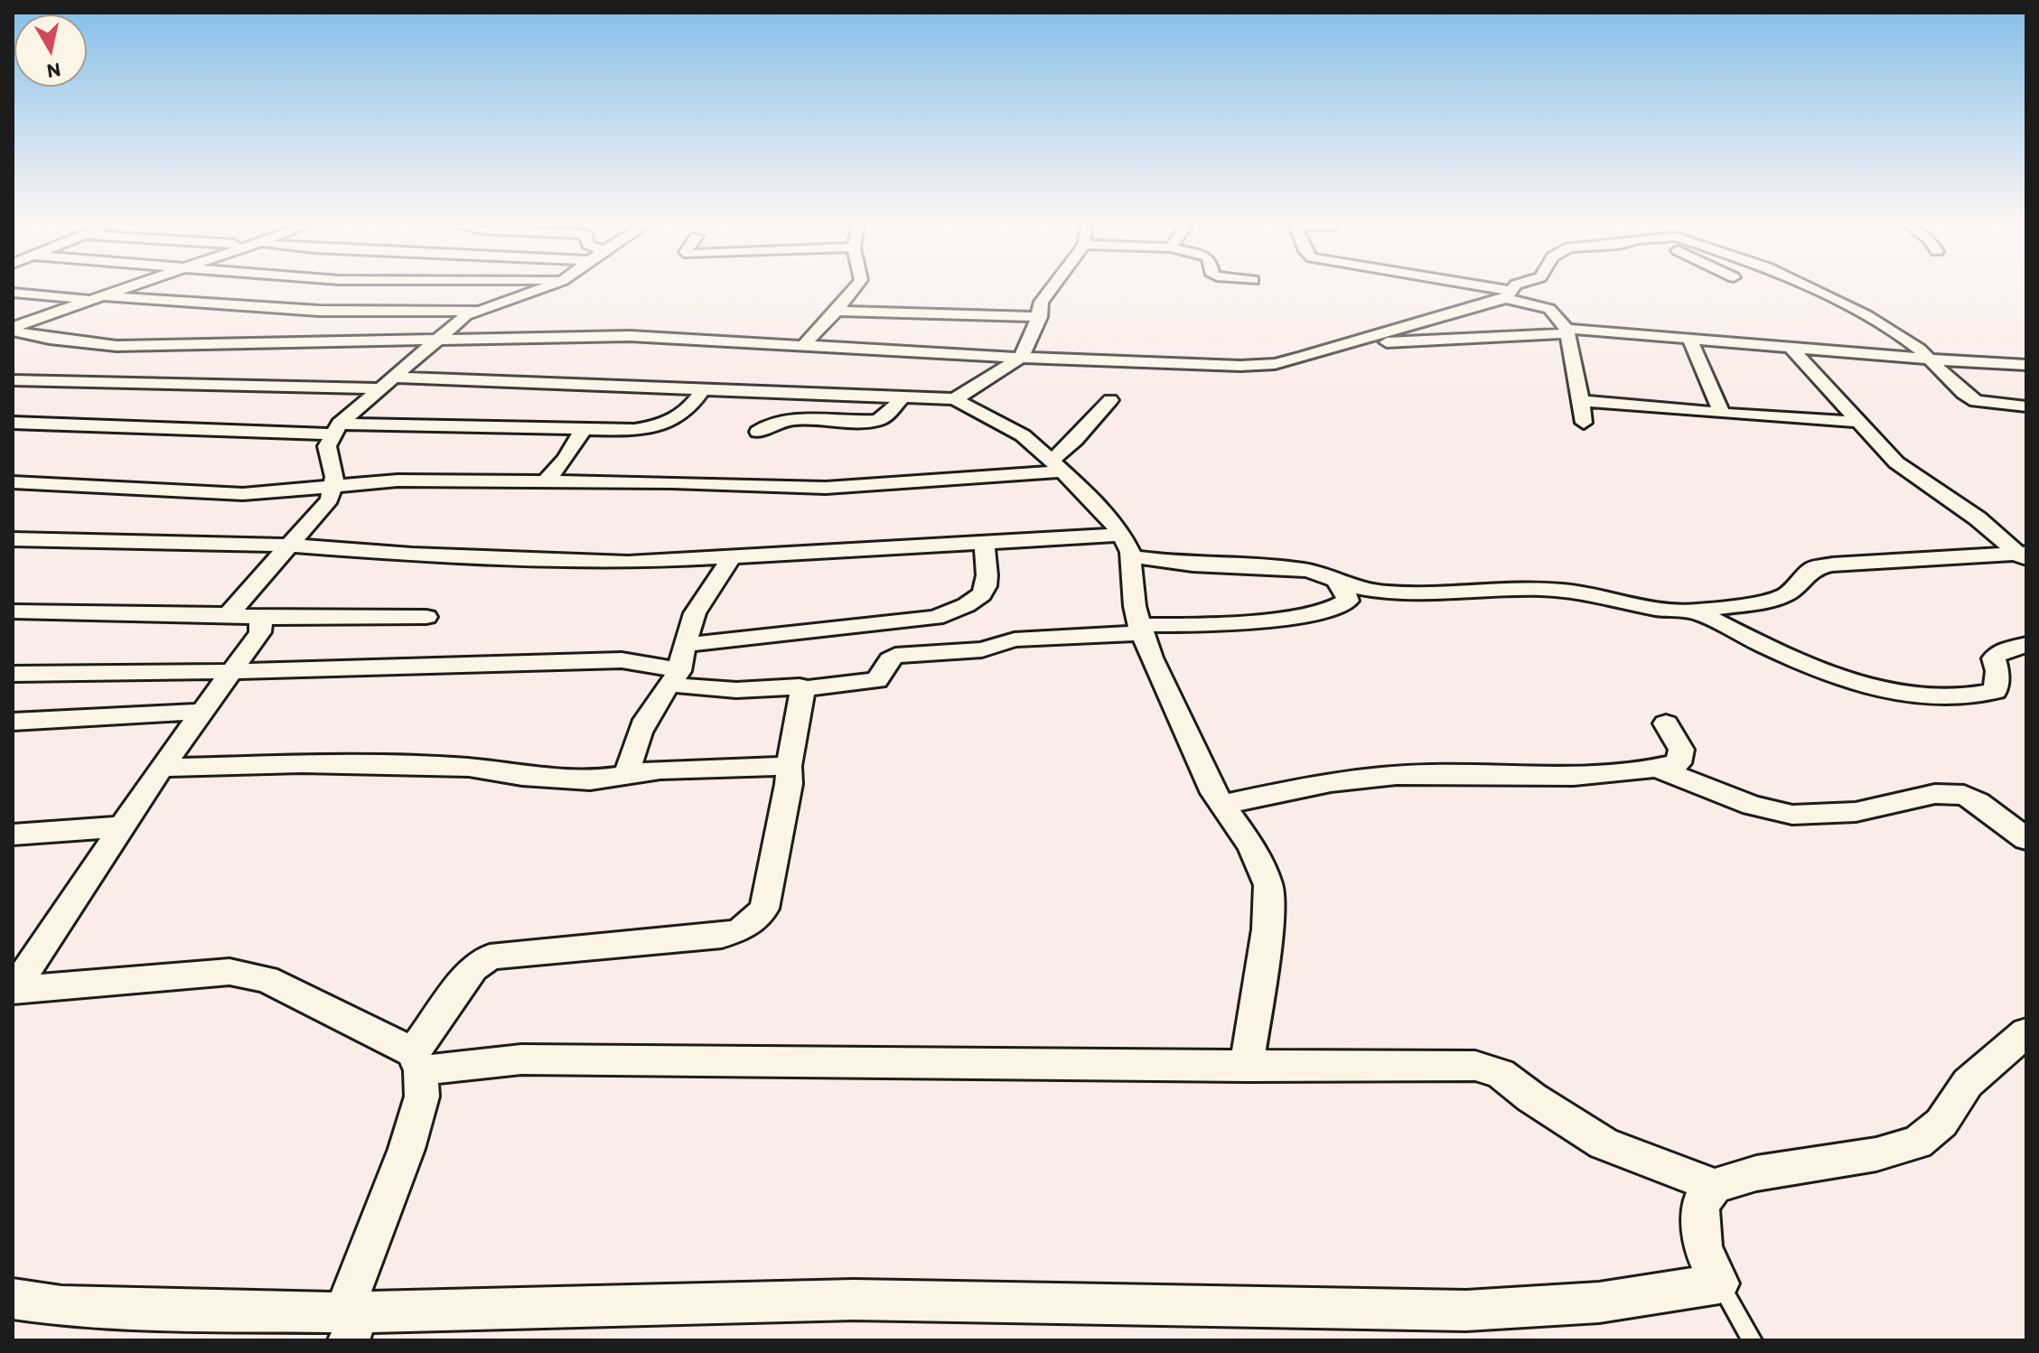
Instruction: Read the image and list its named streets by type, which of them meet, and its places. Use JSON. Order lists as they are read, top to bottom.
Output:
{
  "north": "bottom"
}
